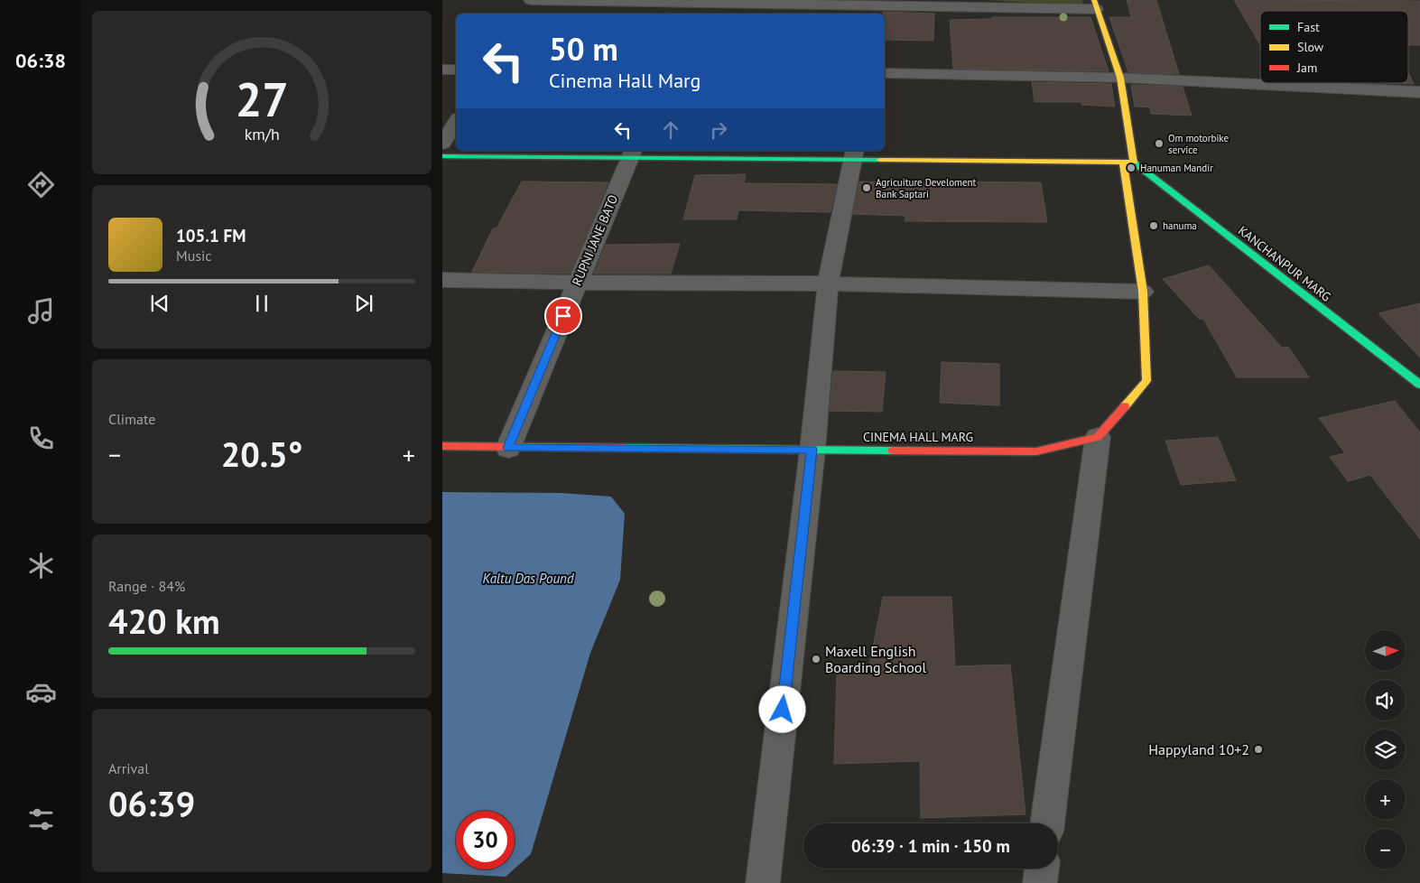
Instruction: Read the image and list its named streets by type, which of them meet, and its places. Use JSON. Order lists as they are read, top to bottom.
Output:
{
  "streets": {
    "main road": ["KANCHANPUR MARG", "CINEMA HALL MARG"],
    "street": ["RUPNI JANE BATO"]
  },
  "crossings": [
    ["RUPNI JANE BATO", "CINEMA HALL MARG"]
  ],
  "water": ["Kaltu Das Pound"],
  "places": [
    "Om motorbike service",
    "Hanuman Mandir",
    "Agricuiture Develoment Bank Saptari",
    "hanuma",
    "Maxell English Boarding School",
    "Happyland 10+2"
  ],
  "legend": ["Fast", "Slow", "Jam"],
  "north": "right",
  "page": {
    "tabs": "06:38",
    "turn": ["50 m", "Cinema Hall Marg"],
    "song": ["105.1 FM", "Music"],
    "tile": [
      "Climate",
      ["Range · 84%", "420 km"],
      ["Arrival", "06:39"]
    ],
    "heat": ["−", "20.5°", "+"],
    "map_buttons": ["+", "−"],
    "limit": "30",
    "trip": "06:39 · 1 min · 150 m",
    "gauge": ["27", "km/h"]
  }
}
